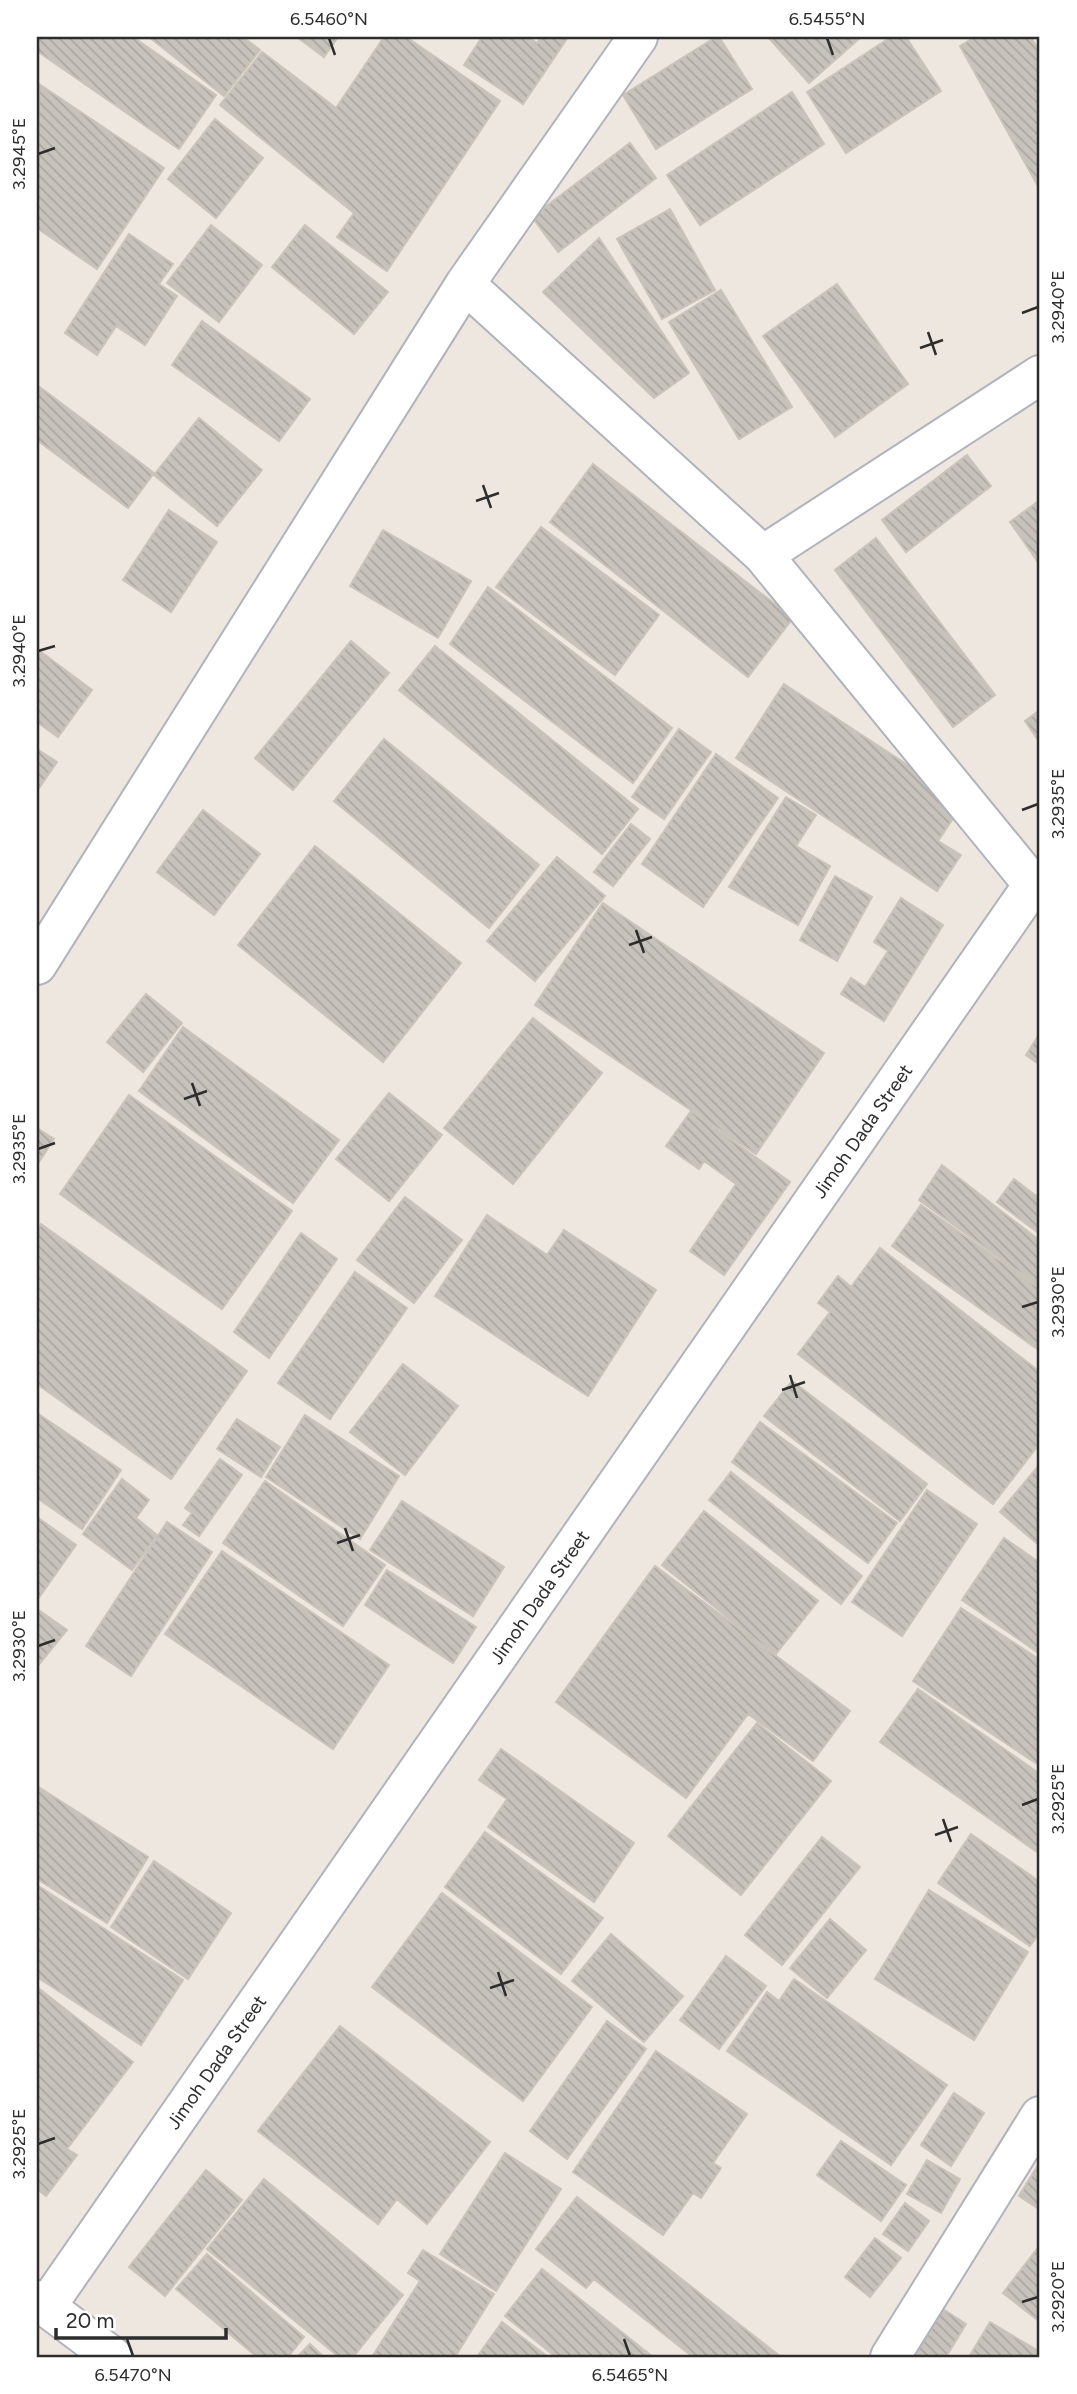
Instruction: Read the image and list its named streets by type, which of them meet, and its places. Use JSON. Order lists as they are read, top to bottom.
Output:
{
  "streets": {
    "street": ["Jimoh Dada Street"]
  },
  "scale_bar": "20 m",
  "coordinates": [
    "6.5460°N",
    "6.5455°N",
    "3.2945°E",
    "3.2940°E",
    "3.2935°E",
    "3.2930°E",
    "3.2925°E",
    "3.2920°E",
    "6.5470°N",
    "6.5465°N"
  ]
}
